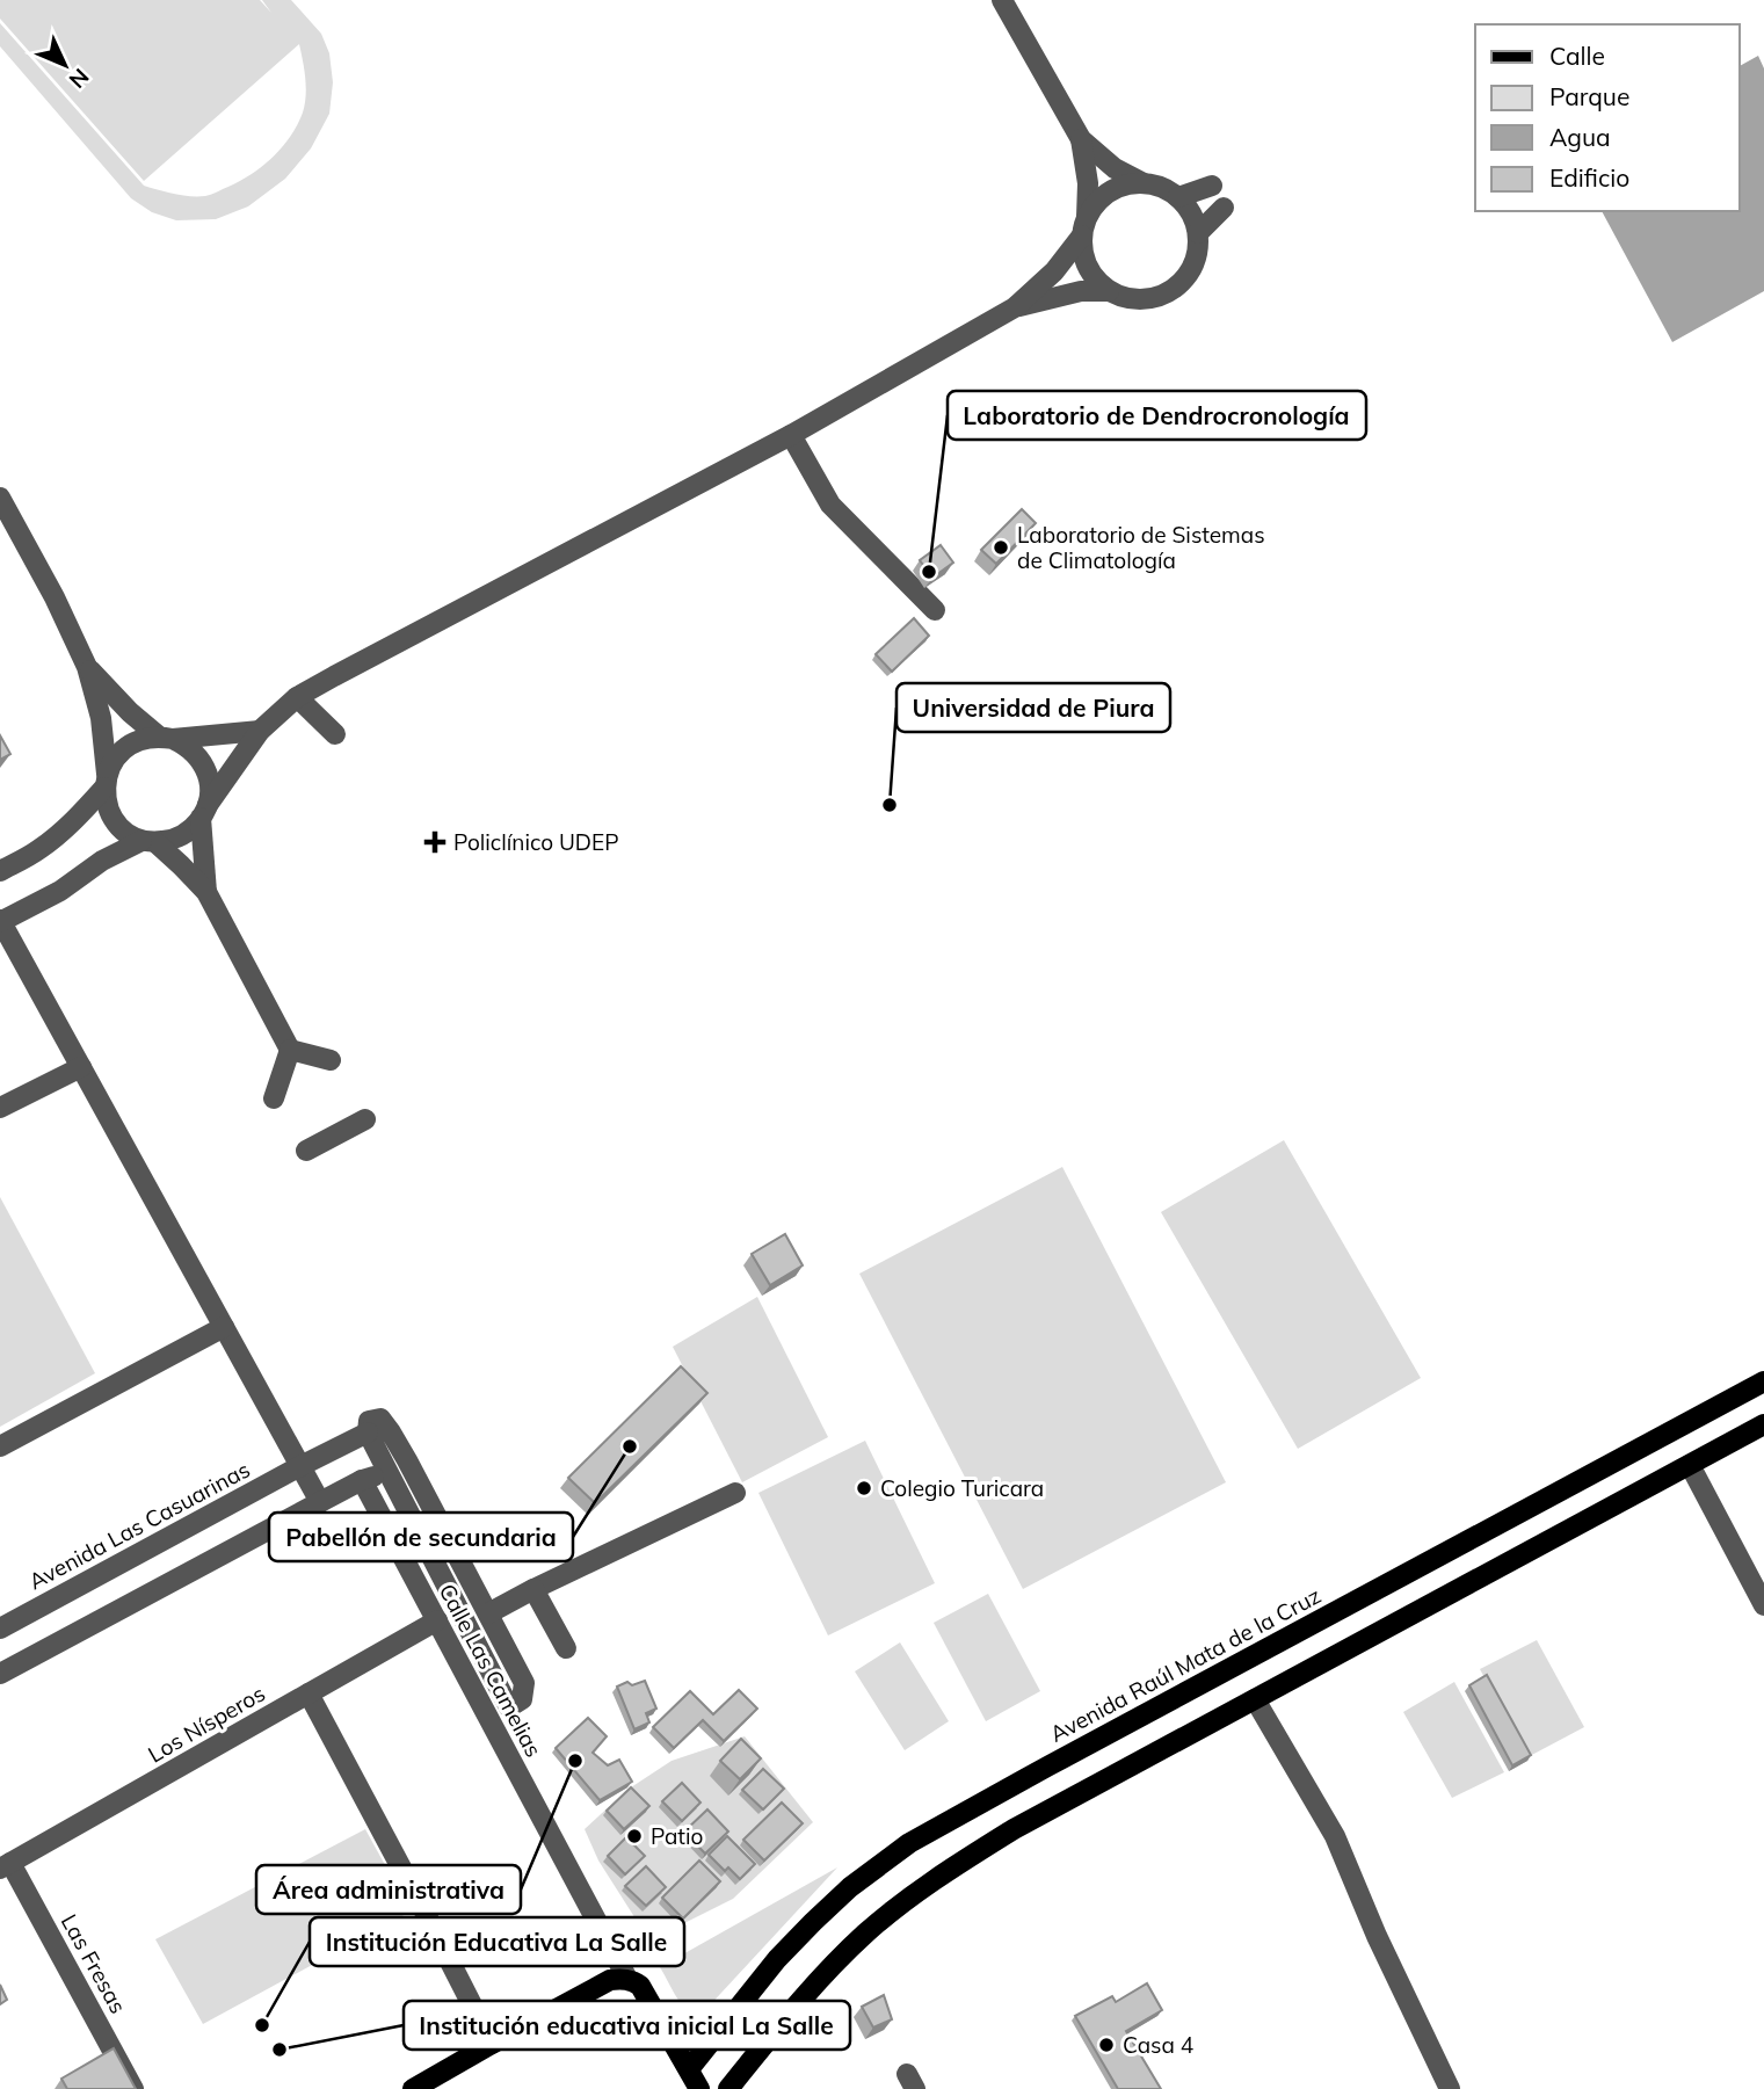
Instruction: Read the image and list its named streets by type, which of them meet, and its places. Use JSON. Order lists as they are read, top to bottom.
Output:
{
  "streets": {
    "main road": ["Avenida Raúl Mata de la Cruz", "Calle Las Camelias"],
    "street": ["Avenida Las Casuarinas", "Los Nísperos", "Las Fresas"]
  },
  "crossings": [
    ["Avenida Raúl Mata de la Cruz", "Calle Las Camelias"],
    ["Calle Las Camelias", "Los Nísperos"],
    ["Los Nísperos", "Las Fresas"]
  ],
  "places": {
    "other": [
      "Laboratorio de Sistemas de Climatología",
      "Laboratorio de Dendrocronología",
      "Universidad de Piura",
      "Pabellón de secundaria",
      "Colegio Turicara",
      "Área administrativa",
      "Patio",
      "Institución Educativa La Salle",
      "Casa 4",
      "Institución educativa inicial La Salle"
    ],
    "health": ["Policlínico UDEP"]
  },
  "legend": [
    "Calle",
    "Parque",
    "Agua",
    "Edificio"
  ],
  "north": "bottom right"
}
